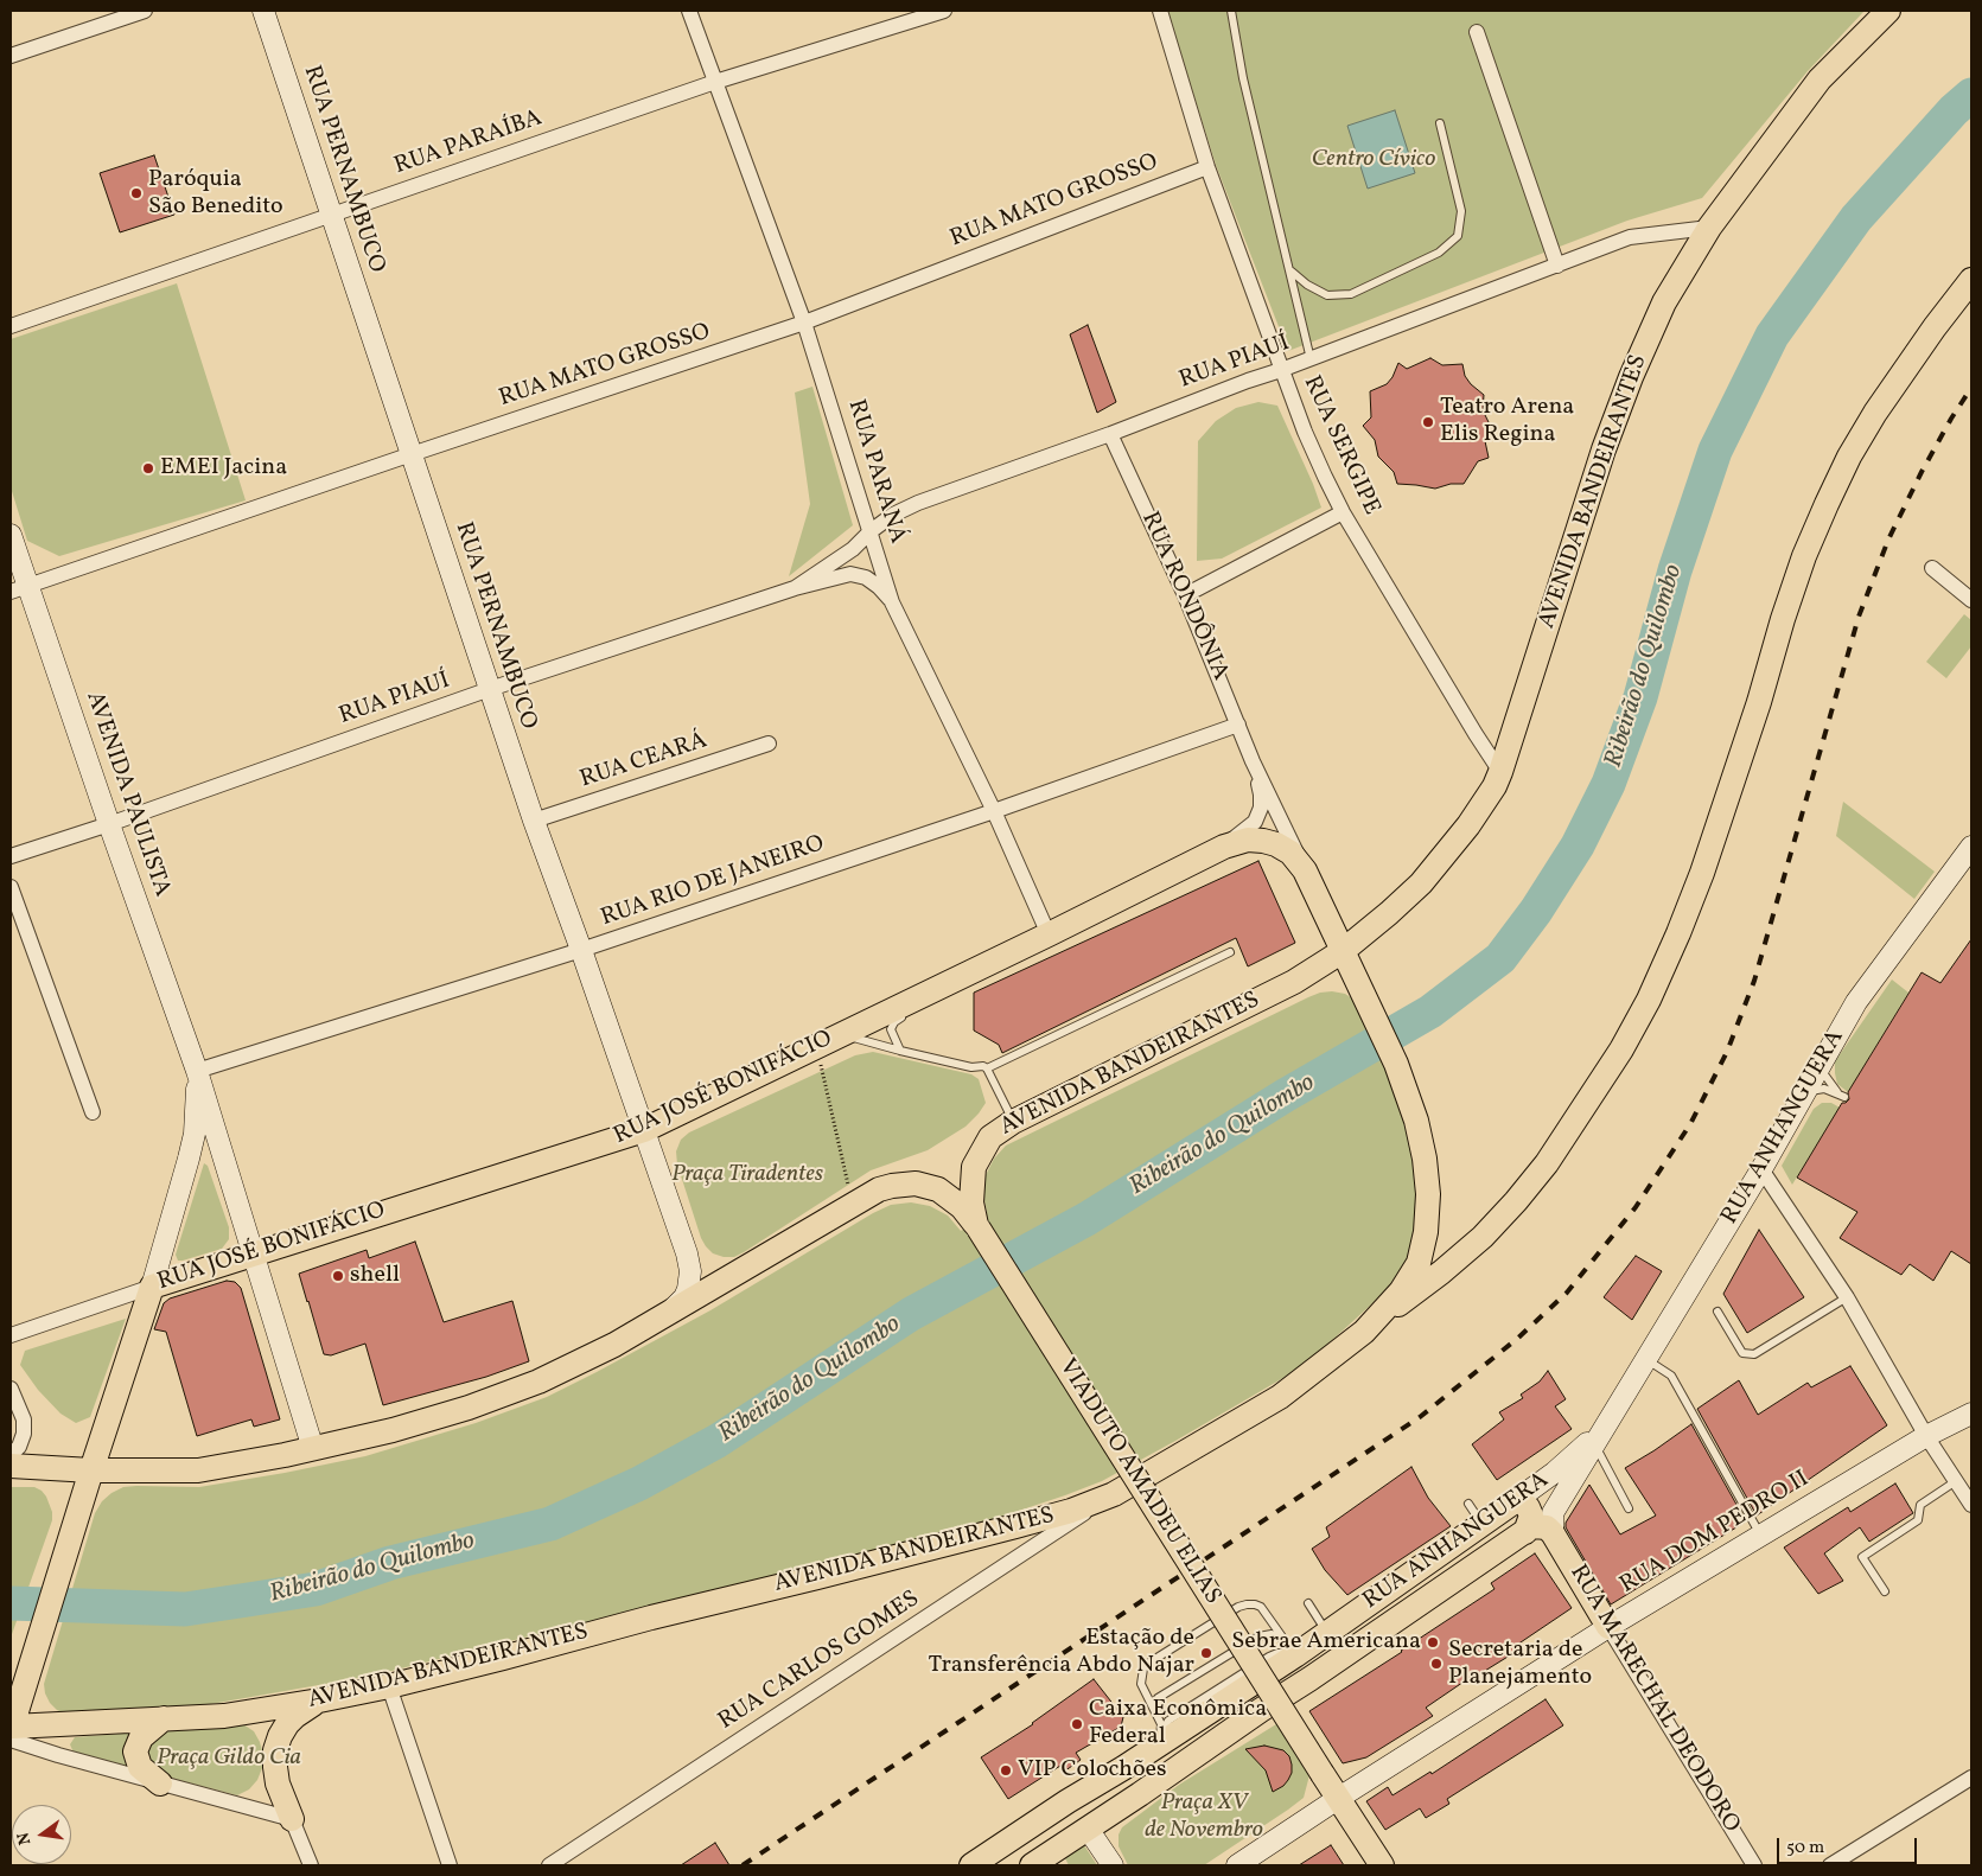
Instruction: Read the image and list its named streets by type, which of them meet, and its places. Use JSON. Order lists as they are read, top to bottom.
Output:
{
  "streets": {
    "main road": [
      "RUA PERNAMBUCO",
      "AVENIDA BANDEIRANTES",
      "RUA RONDÔNIA",
      "AVENIDA PAULISTA",
      "RUA JOSÉ BONIFÁCIO",
      "RUA ANHANGUERA",
      "VIADUTO AMADEU ELIAS",
      "RUA DOM PEDRO II",
      "RUA MARECHAL DEODORO"
    ],
    "street": [
      "RUA PARAÍBA",
      "RUA MATO GROSSO",
      "RUA PIAUÍ",
      "RUA SERGIPE",
      "RUA PARANÁ",
      "RUA CEARÁ",
      "RUA RIO DE JANEIRO",
      "RUA CARLOS GOMES"
    ]
  },
  "crossings": [
    ["RUA PARAÍBA", "RUA PERNAMBUCO"],
    ["RUA PARAÍBA", "RUA PARANÁ"],
    ["RUA PERNAMBUCO", "RUA MATO GROSSO"],
    ["RUA PERNAMBUCO", "RUA PIAUÍ"],
    ["RUA PERNAMBUCO", "RUA CEARÁ"],
    ["RUA PERNAMBUCO", "RUA RIO DE JANEIRO"],
    ["RUA PERNAMBUCO", "RUA JOSÉ BONIFÁCIO"],
    ["RUA MATO GROSSO", "RUA SERGIPE"],
    ["RUA MATO GROSSO", "RUA PARANÁ"],
    ["RUA MATO GROSSO", "AVENIDA PAULISTA"],
    ["RUA PIAUÍ", "RUA SERGIPE"],
    ["RUA PIAUÍ", "RUA PARANÁ"],
    ["RUA PIAUÍ", "AVENIDA BANDEIRANTES"],
    ["RUA PIAUÍ", "RUA RONDÔNIA"],
    ["RUA PIAUÍ", "AVENIDA PAULISTA"],
    ["RUA SERGIPE", "AVENIDA BANDEIRANTES"],
    ["RUA PARANÁ", "RUA RIO DE JANEIRO"],
    ["RUA PARANÁ", "RUA JOSÉ BONIFÁCIO"],
    ["AVENIDA BANDEIRANTES", "RUA RONDÔNIA"],
    ["AVENIDA BANDEIRANTES", "VIADUTO AMADEU ELIAS"],
    ["AVENIDA BANDEIRANTES", "RUA CARLOS GOMES"],
    ["RUA RONDÔNIA", "RUA RIO DE JANEIRO"],
    ["RUA RONDÔNIA", "RUA JOSÉ BONIFÁCIO"],
    ["AVENIDA PAULISTA", "RUA RIO DE JANEIRO"],
    ["AVENIDA PAULISTA", "RUA JOSÉ BONIFÁCIO"],
    ["RUA ANHANGUERA", "RUA MARECHAL DEODORO"],
    ["VIADUTO AMADEU ELIAS", "RUA DOM PEDRO II"],
    ["RUA DOM PEDRO II", "RUA MARECHAL DEODORO"]
  ],
  "water": ["Ribeirão do Quilombo"],
  "parks": [
    "Centro Cívico",
    "Praça Tiradentes",
    "Praça Gildo Cia",
    "Praça XV de Novembro"
  ],
  "places": [
    "Paróquia São Benedito",
    "Teatro Arena Elis Regina",
    "EMEI Jacina",
    "shell",
    "Sebrae Americana",
    "Estação de Transferência Abdo Najar",
    "Secretaria de Planejamento",
    "Caixa Econômica Federal",
    "VIP Colochões"
  ],
  "scale_bar": "50 m",
  "north": "left"
}
